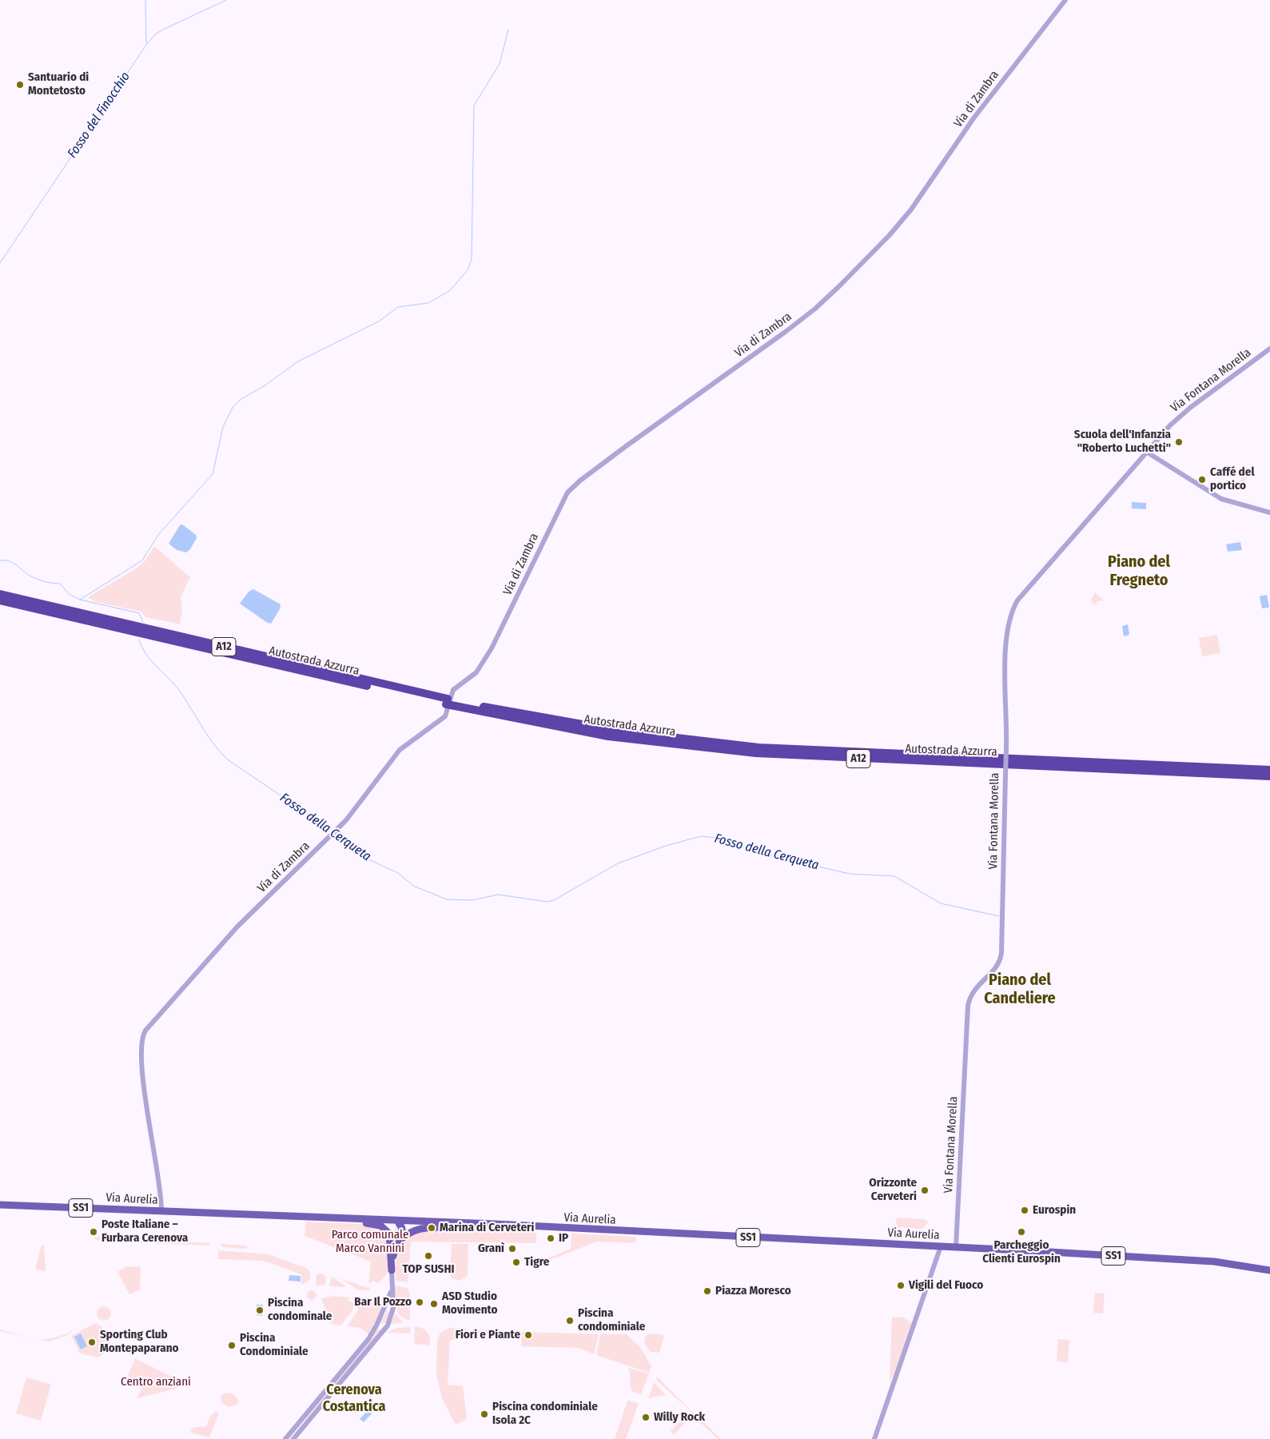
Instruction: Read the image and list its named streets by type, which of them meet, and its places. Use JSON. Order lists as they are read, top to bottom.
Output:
{
  "streets": {
    "highway": ["A12", "Autostrada Azzurra"],
    "main road": ["Via Aurelia", "SS1"],
    "street": ["Via di Zambra", "Via Fontana Morella"]
  },
  "crossings": [
    ["Via di Zambra", "Via Aurelia"],
    ["Via Fontana Morella", "Via Aurelia"]
  ],
  "districts": ["Piano del Fregneto", "Piano del Candeliere", "Cerenova Costantica"],
  "water": ["Fosso del Finocchio", "Fosso della Cerqueta"],
  "parks": ["Parco comunale Marco Vannini", "Centro anziani"],
  "places": [
    "Santuario di Montetosto",
    "Scuola dell'Infanzia \"Roberto Luchetti\"",
    "Caffé del portico",
    "Orizzonte Cerveteri",
    "Eurospin",
    "Marina di Cerveteri",
    "Poste Italiane – Furbara Cerenova",
    "Parcheggio Clienti Eurospin",
    "IP",
    "Granì",
    "TOP SUSHI",
    "Tigre",
    "Vigili del Fuoco",
    "Piazza Moresco",
    "Bar Il Pozzo",
    "ASD Studio Movimento",
    "Piscina condominale",
    "Piscina condominiale",
    "Fiori e Piante",
    "Sporting Club Montepaparano",
    "Piscina Condominiale",
    "Piscina condominiale Isola 2C",
    "Willy Rock"
  ]
}
